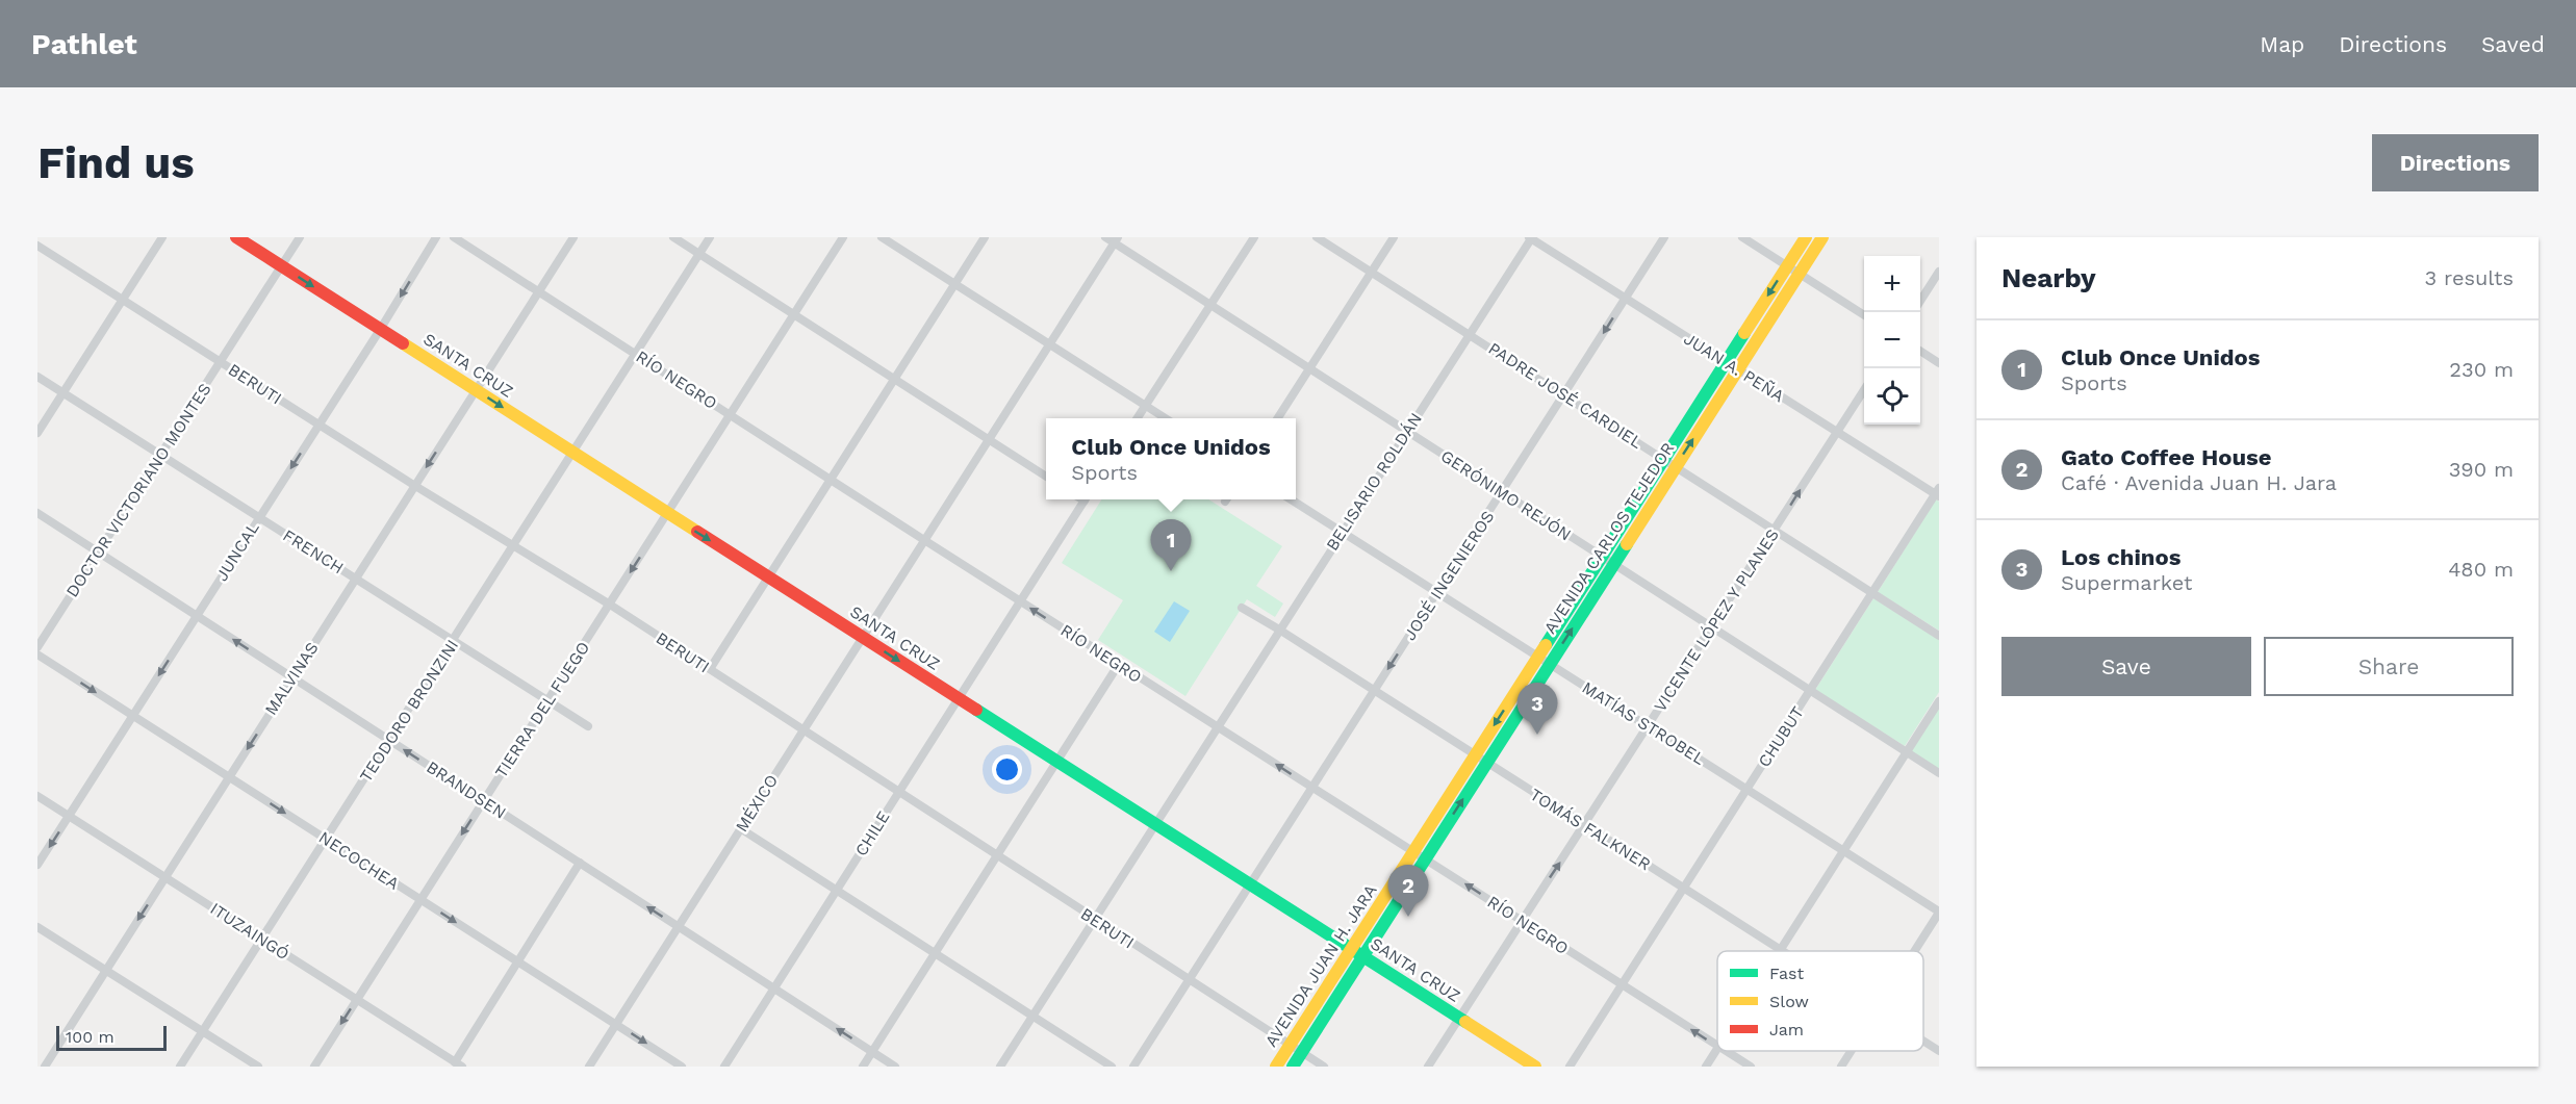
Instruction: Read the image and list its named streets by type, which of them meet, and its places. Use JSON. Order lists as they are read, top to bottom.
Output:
{
  "streets": {
    "main road": ["SANTA CRUZ", "AVENIDA CARLOS TEJEDOR", "AVENIDA JUAN H. JARA"],
    "street": [
      "JUAN A. PEÑA",
      "RÍO NEGRO",
      "BERUTI",
      "PADRE JOSÉ CARDIEL",
      "BELISARIO ROLDÁN",
      "DOCTOR VICTORIANO MONTES",
      "GERÓNIMO REJÓN",
      "JUNCAL",
      "FRENCH",
      "JOSÉ INGENIEROS",
      "VICENTE LÓPEZ Y PLANES",
      "MALVINAS",
      "TIERRA DEL FUEGO",
      "TEODORO BRONZINI",
      "MATÍAS STROBEL",
      "CHUBUT",
      "BRANDSEN",
      "MÉXICO",
      "TOMÁS FALKNER",
      "CHILE",
      "NECOCHEA",
      "ITUZAINGÓ"
    ]
  },
  "crossings": [
    ["SANTA CRUZ", "BELISARIO ROLDÁN"],
    ["SANTA CRUZ", "DOCTOR VICTORIANO MONTES"],
    ["SANTA CRUZ", "JUNCAL"],
    ["SANTA CRUZ", "JOSÉ INGENIEROS"],
    ["SANTA CRUZ", "VICENTE LÓPEZ Y PLANES"],
    ["SANTA CRUZ", "MALVINAS"],
    ["SANTA CRUZ", "TIERRA DEL FUEGO"],
    ["SANTA CRUZ", "TEODORO BRONZINI"],
    ["SANTA CRUZ", "MÉXICO"],
    ["SANTA CRUZ", "CHILE"],
    ["SANTA CRUZ", "AVENIDA JUAN H. JARA"],
    ["JUAN A. PEÑA", "BELISARIO ROLDÁN"],
    ["JUAN A. PEÑA", "AVENIDA CARLOS TEJEDOR"],
    ["JUAN A. PEÑA", "JOSÉ INGENIEROS"],
    ["JUAN A. PEÑA", "VICENTE LÓPEZ Y PLANES"],
    ["JUAN A. PEÑA", "CHUBUT"],
    ["RÍO NEGRO", "BELISARIO ROLDÁN"],
    ["RÍO NEGRO", "AVENIDA CARLOS TEJEDOR"],
    ["RÍO NEGRO", "JOSÉ INGENIEROS"],
    ["RÍO NEGRO", "VICENTE LÓPEZ Y PLANES"],
    ["RÍO NEGRO", "MALVINAS"],
    ["RÍO NEGRO", "TIERRA DEL FUEGO"],
    ["RÍO NEGRO", "TEODORO BRONZINI"],
    ["RÍO NEGRO", "CHUBUT"],
    ["RÍO NEGRO", "MÉXICO"],
    ["RÍO NEGRO", "CHILE"],
    ["RÍO NEGRO", "AVENIDA JUAN H. JARA"],
    ["BERUTI", "BELISARIO ROLDÁN"],
    ["BERUTI", "DOCTOR VICTORIANO MONTES"],
    ["BERUTI", "JUNCAL"],
    ["BERUTI", "JOSÉ INGENIEROS"],
    ["BERUTI", "MALVINAS"],
    ["BERUTI", "TIERRA DEL FUEGO"],
    ["BERUTI", "TEODORO BRONZINI"],
    ["BERUTI", "MÉXICO"],
    ["BERUTI", "CHILE"],
    ["BERUTI", "AVENIDA JUAN H. JARA"],
    ["PADRE JOSÉ CARDIEL", "BELISARIO ROLDÁN"],
    ["PADRE JOSÉ CARDIEL", "AVENIDA CARLOS TEJEDOR"],
    ["PADRE JOSÉ CARDIEL", "JOSÉ INGENIEROS"],
    ["PADRE JOSÉ CARDIEL", "VICENTE LÓPEZ Y PLANES"],
    ["PADRE JOSÉ CARDIEL", "CHUBUT"],
    ["BELISARIO ROLDÁN", "GERÓNIMO REJÓN"],
    ["BELISARIO ROLDÁN", "MATÍAS STROBEL"],
    ["BELISARIO ROLDÁN", "TOMÁS FALKNER"],
    ["DOCTOR VICTORIANO MONTES", "FRENCH"],
    ["DOCTOR VICTORIANO MONTES", "BRANDSEN"],
    ["GERÓNIMO REJÓN", "AVENIDA CARLOS TEJEDOR"],
    ["GERÓNIMO REJÓN", "JOSÉ INGENIEROS"],
    ["GERÓNIMO REJÓN", "VICENTE LÓPEZ Y PLANES"],
    ["GERÓNIMO REJÓN", "CHUBUT"],
    ["GERÓNIMO REJÓN", "MÉXICO"],
    ["AVENIDA CARLOS TEJEDOR", "MATÍAS STROBEL"],
    ["AVENIDA CARLOS TEJEDOR", "TOMÁS FALKNER"],
    ["AVENIDA CARLOS TEJEDOR", "AVENIDA JUAN H. JARA"],
    ["JUNCAL", "FRENCH"],
    ["JUNCAL", "BRANDSEN"],
    ["JUNCAL", "NECOCHEA"],
    ["JUNCAL", "ITUZAINGÓ"],
    ["FRENCH", "MALVINAS"],
    ["FRENCH", "TIERRA DEL FUEGO"],
    ["FRENCH", "TEODORO BRONZINI"],
    ["JOSÉ INGENIEROS", "MATÍAS STROBEL"],
    ["JOSÉ INGENIEROS", "TOMÁS FALKNER"],
    ["VICENTE LÓPEZ Y PLANES", "MATÍAS STROBEL"],
    ["VICENTE LÓPEZ Y PLANES", "TOMÁS FALKNER"],
    ["MALVINAS", "BRANDSEN"],
    ["MALVINAS", "NECOCHEA"],
    ["MALVINAS", "ITUZAINGÓ"],
    ["TIERRA DEL FUEGO", "BRANDSEN"],
    ["TIERRA DEL FUEGO", "NECOCHEA"],
    ["TIERRA DEL FUEGO", "ITUZAINGÓ"],
    ["TEODORO BRONZINI", "BRANDSEN"],
    ["TEODORO BRONZINI", "NECOCHEA"],
    ["TEODORO BRONZINI", "ITUZAINGÓ"],
    ["MATÍAS STROBEL", "CHUBUT"],
    ["CHUBUT", "TOMÁS FALKNER"],
    ["BRANDSEN", "MÉXICO"],
    ["BRANDSEN", "CHILE"],
    ["MÉXICO", "NECOCHEA"]
  ],
  "one_way": ["JUNCAL", "BRANDSEN", "NECOCHEA"],
  "legend": ["Fast", "Slow", "Jam"],
  "scale_bar": "100 m",
  "page": {
    "header": "Pathlet",
    "nav": ["Map", "Directions", "Saved"],
    "buttons": [
      "Directions",
      ["Save", "Share"]
    ],
    "title": "Find us",
    "heading": ["Nearby", "3 results"],
    "map_buttons": ["+", "−"],
    "list": [
      {
        "mark": "1",
        "name": "Club Once Unidos",
        "note": "Sports",
        "value": "230 m"
      },
      {
        "mark": "2",
        "name": "Gato Coffee House",
        "note": "Café · Avenida Juan H. Jara",
        "value": "390 m"
      },
      {
        "mark": "3",
        "name": "Los chinos",
        "note": "Supermarket",
        "value": "480 m"
      }
    ],
    "popup": ["Club Once Unidos", "Sports"],
    "pins": ["1", "3", "2"],
    "scale": "100 m"
  }
}
